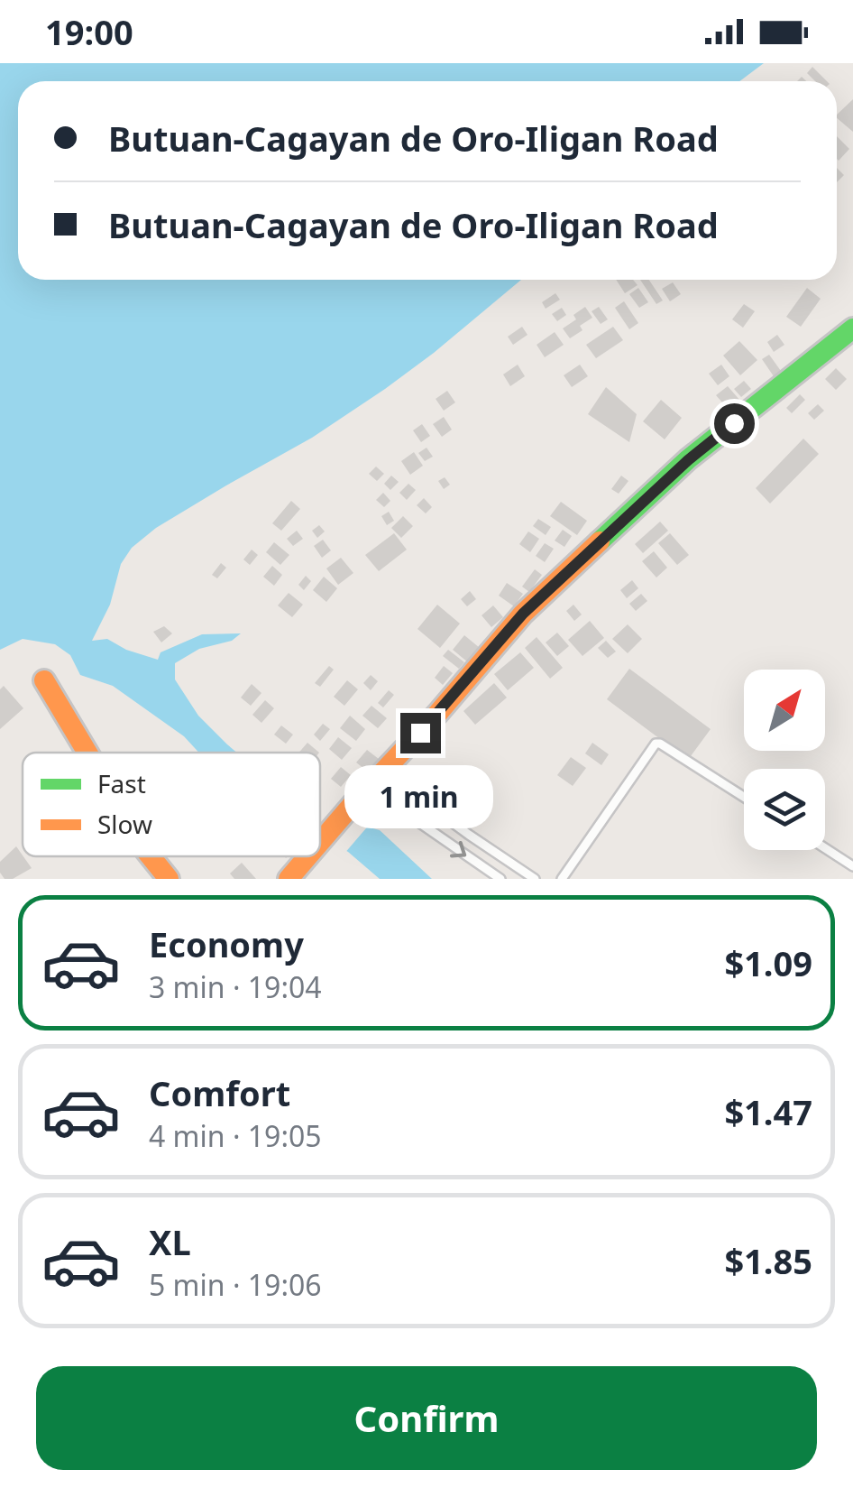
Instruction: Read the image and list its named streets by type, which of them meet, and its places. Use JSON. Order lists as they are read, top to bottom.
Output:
{
  "legend": ["Fast", "Slow"],
  "north": "top right",
  "page": {
    "status": "19:00",
    "banner": ["Butuan-Cagayan de Oro-Iligan Road", "Butuan-Cagayan de Oro-Iligan Road"],
    "bubble": "1 min",
    "list": [
      {
        "name": "Economy",
        "note": "3 min · 19:04",
        "value": "$1.09"
      },
      {
        "name": "Comfort",
        "note": "4 min · 19:05",
        "value": "$1.47"
      },
      {
        "name": "XL",
        "note": "5 min · 19:06",
        "value": "$1.85"
      }
    ],
    "buttons": "Confirm"
  }
}
